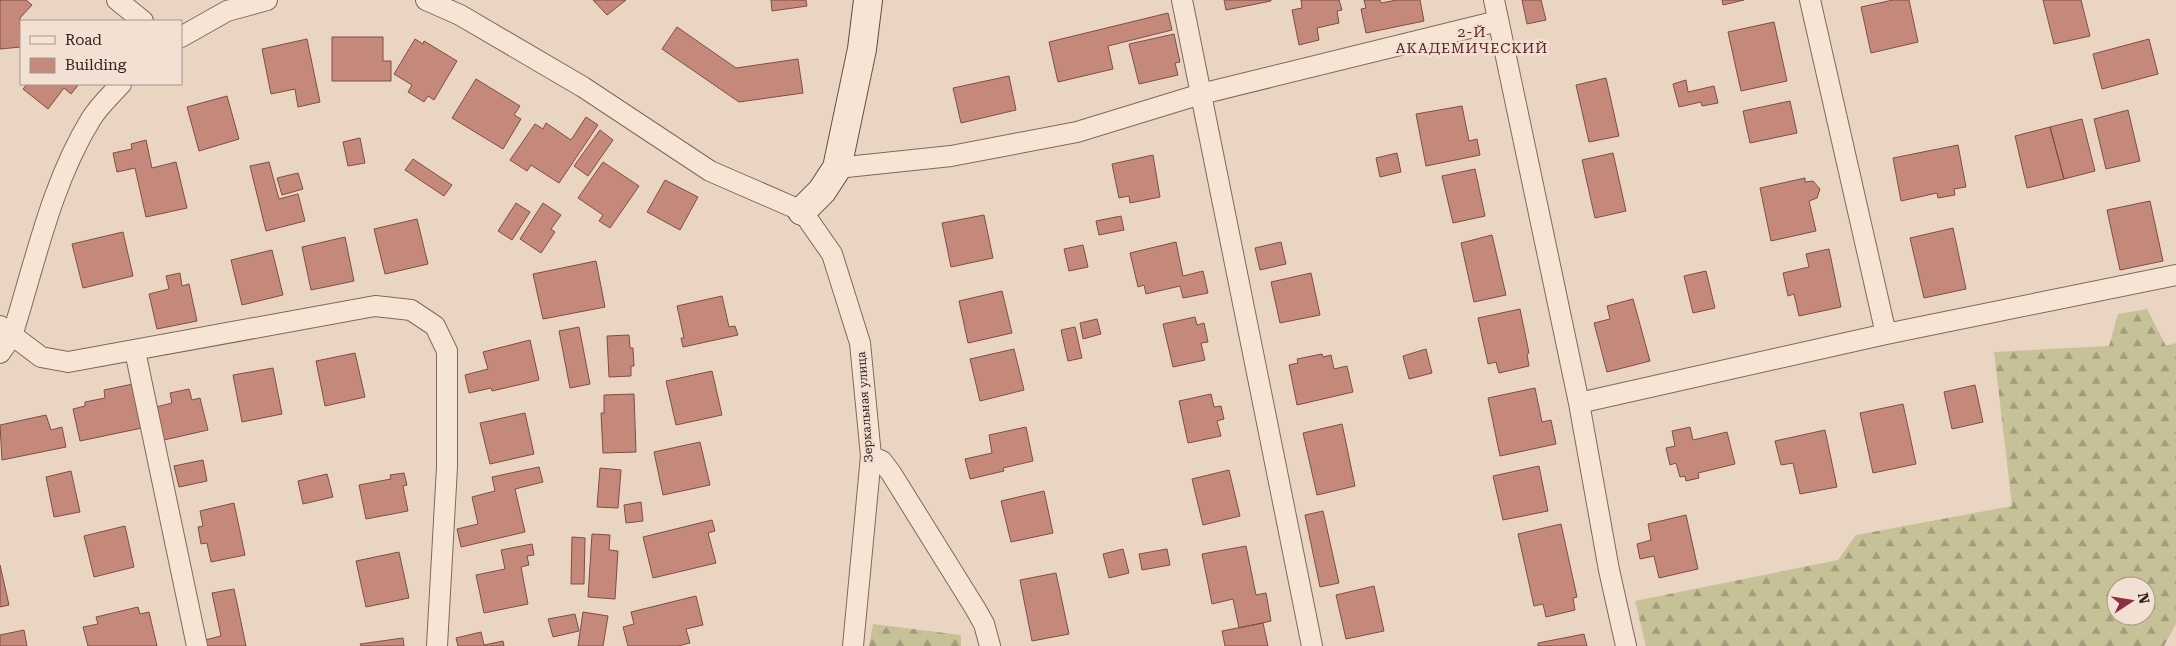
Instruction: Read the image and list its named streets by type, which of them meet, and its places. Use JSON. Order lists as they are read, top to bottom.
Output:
{
  "streets": {
    "street": ["Зеркальная улица"]
  },
  "districts": ["2-Й АКАДЕМИЧЕСКИЙ"],
  "legend": ["Road", "Building"],
  "north": "right"
}
